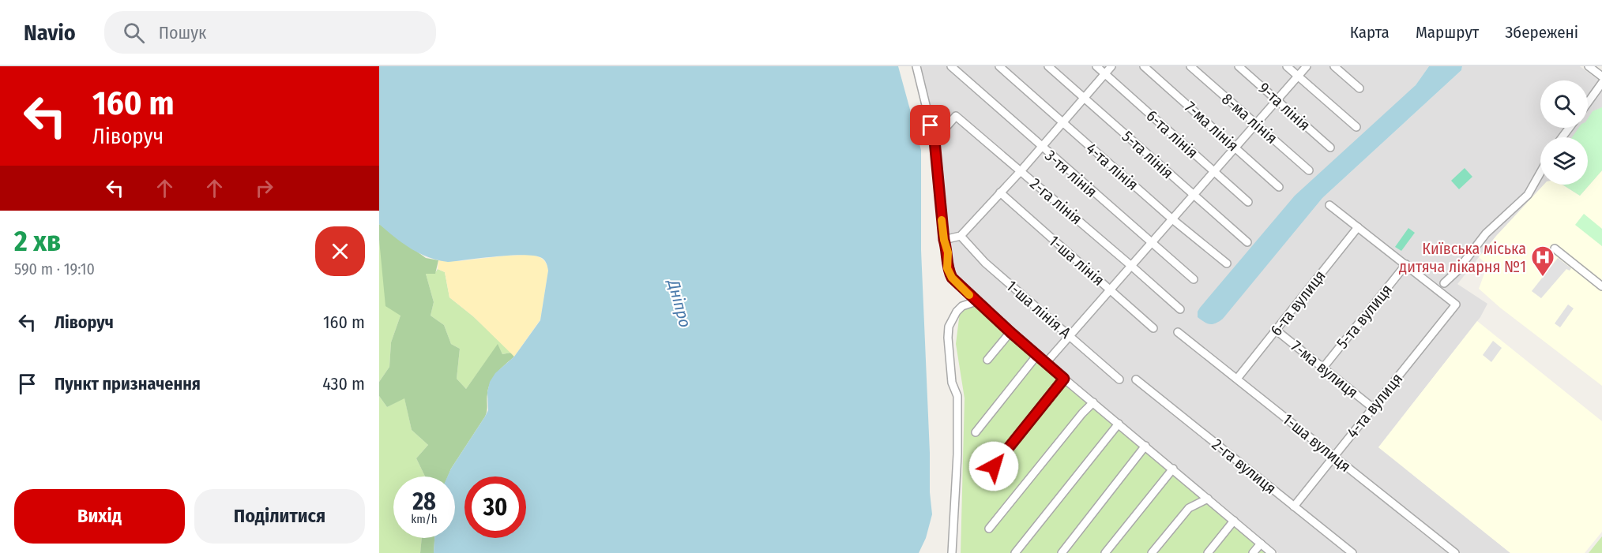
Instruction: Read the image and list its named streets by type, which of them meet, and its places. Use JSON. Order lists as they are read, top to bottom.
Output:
{
  "streets": {
    "street": [
      "9-та лінія",
      "8-ма лінія",
      "7-ма лінія",
      "6-та лінія",
      "5-та лінія",
      "4-та лінія",
      "3-тя лінія",
      "2-га лінія",
      "1-ша лінія",
      "6-та вулиця",
      "1-ша лінія А",
      "5-та вулиця",
      "7-ма вулиця",
      "4-та вулиця",
      "1-ша вулиця",
      "2-га вулиця"
    ]
  },
  "crossings": [
    ["6-та вулиця", "7-ма вулиця"],
    ["6-та вулиця", "1-ша вулиця"],
    ["5-та вулиця", "7-ма вулиця"],
    ["5-та вулиця", "4-та вулиця"],
    ["7-ма вулиця", "4-та вулиця"],
    ["4-та вулиця", "1-ша вулиця"],
    ["4-та вулиця", "2-га вулиця"]
  ],
  "water": ["Дніпро"],
  "places": {
    "hospital": ["Київська міська дитяча лікарня №1"]
  },
  "page": {
    "header": "Navio",
    "search": "Пошук",
    "nav": ["Карта", "Маршрут", "Збережені"],
    "turn": ["160 m", "Ліворуч"],
    "heading": ["2 хв", "590 m · 19:10"],
    "list": [
      {
        "name": "Ліворуч",
        "value": "160 m"
      },
      {
        "name": "Пункт призначення",
        "value": "430 m"
      }
    ],
    "speed": "28 km/h",
    "limit": "30",
    "buttons": ["Вихід", "Поділитися"]
  }
}
